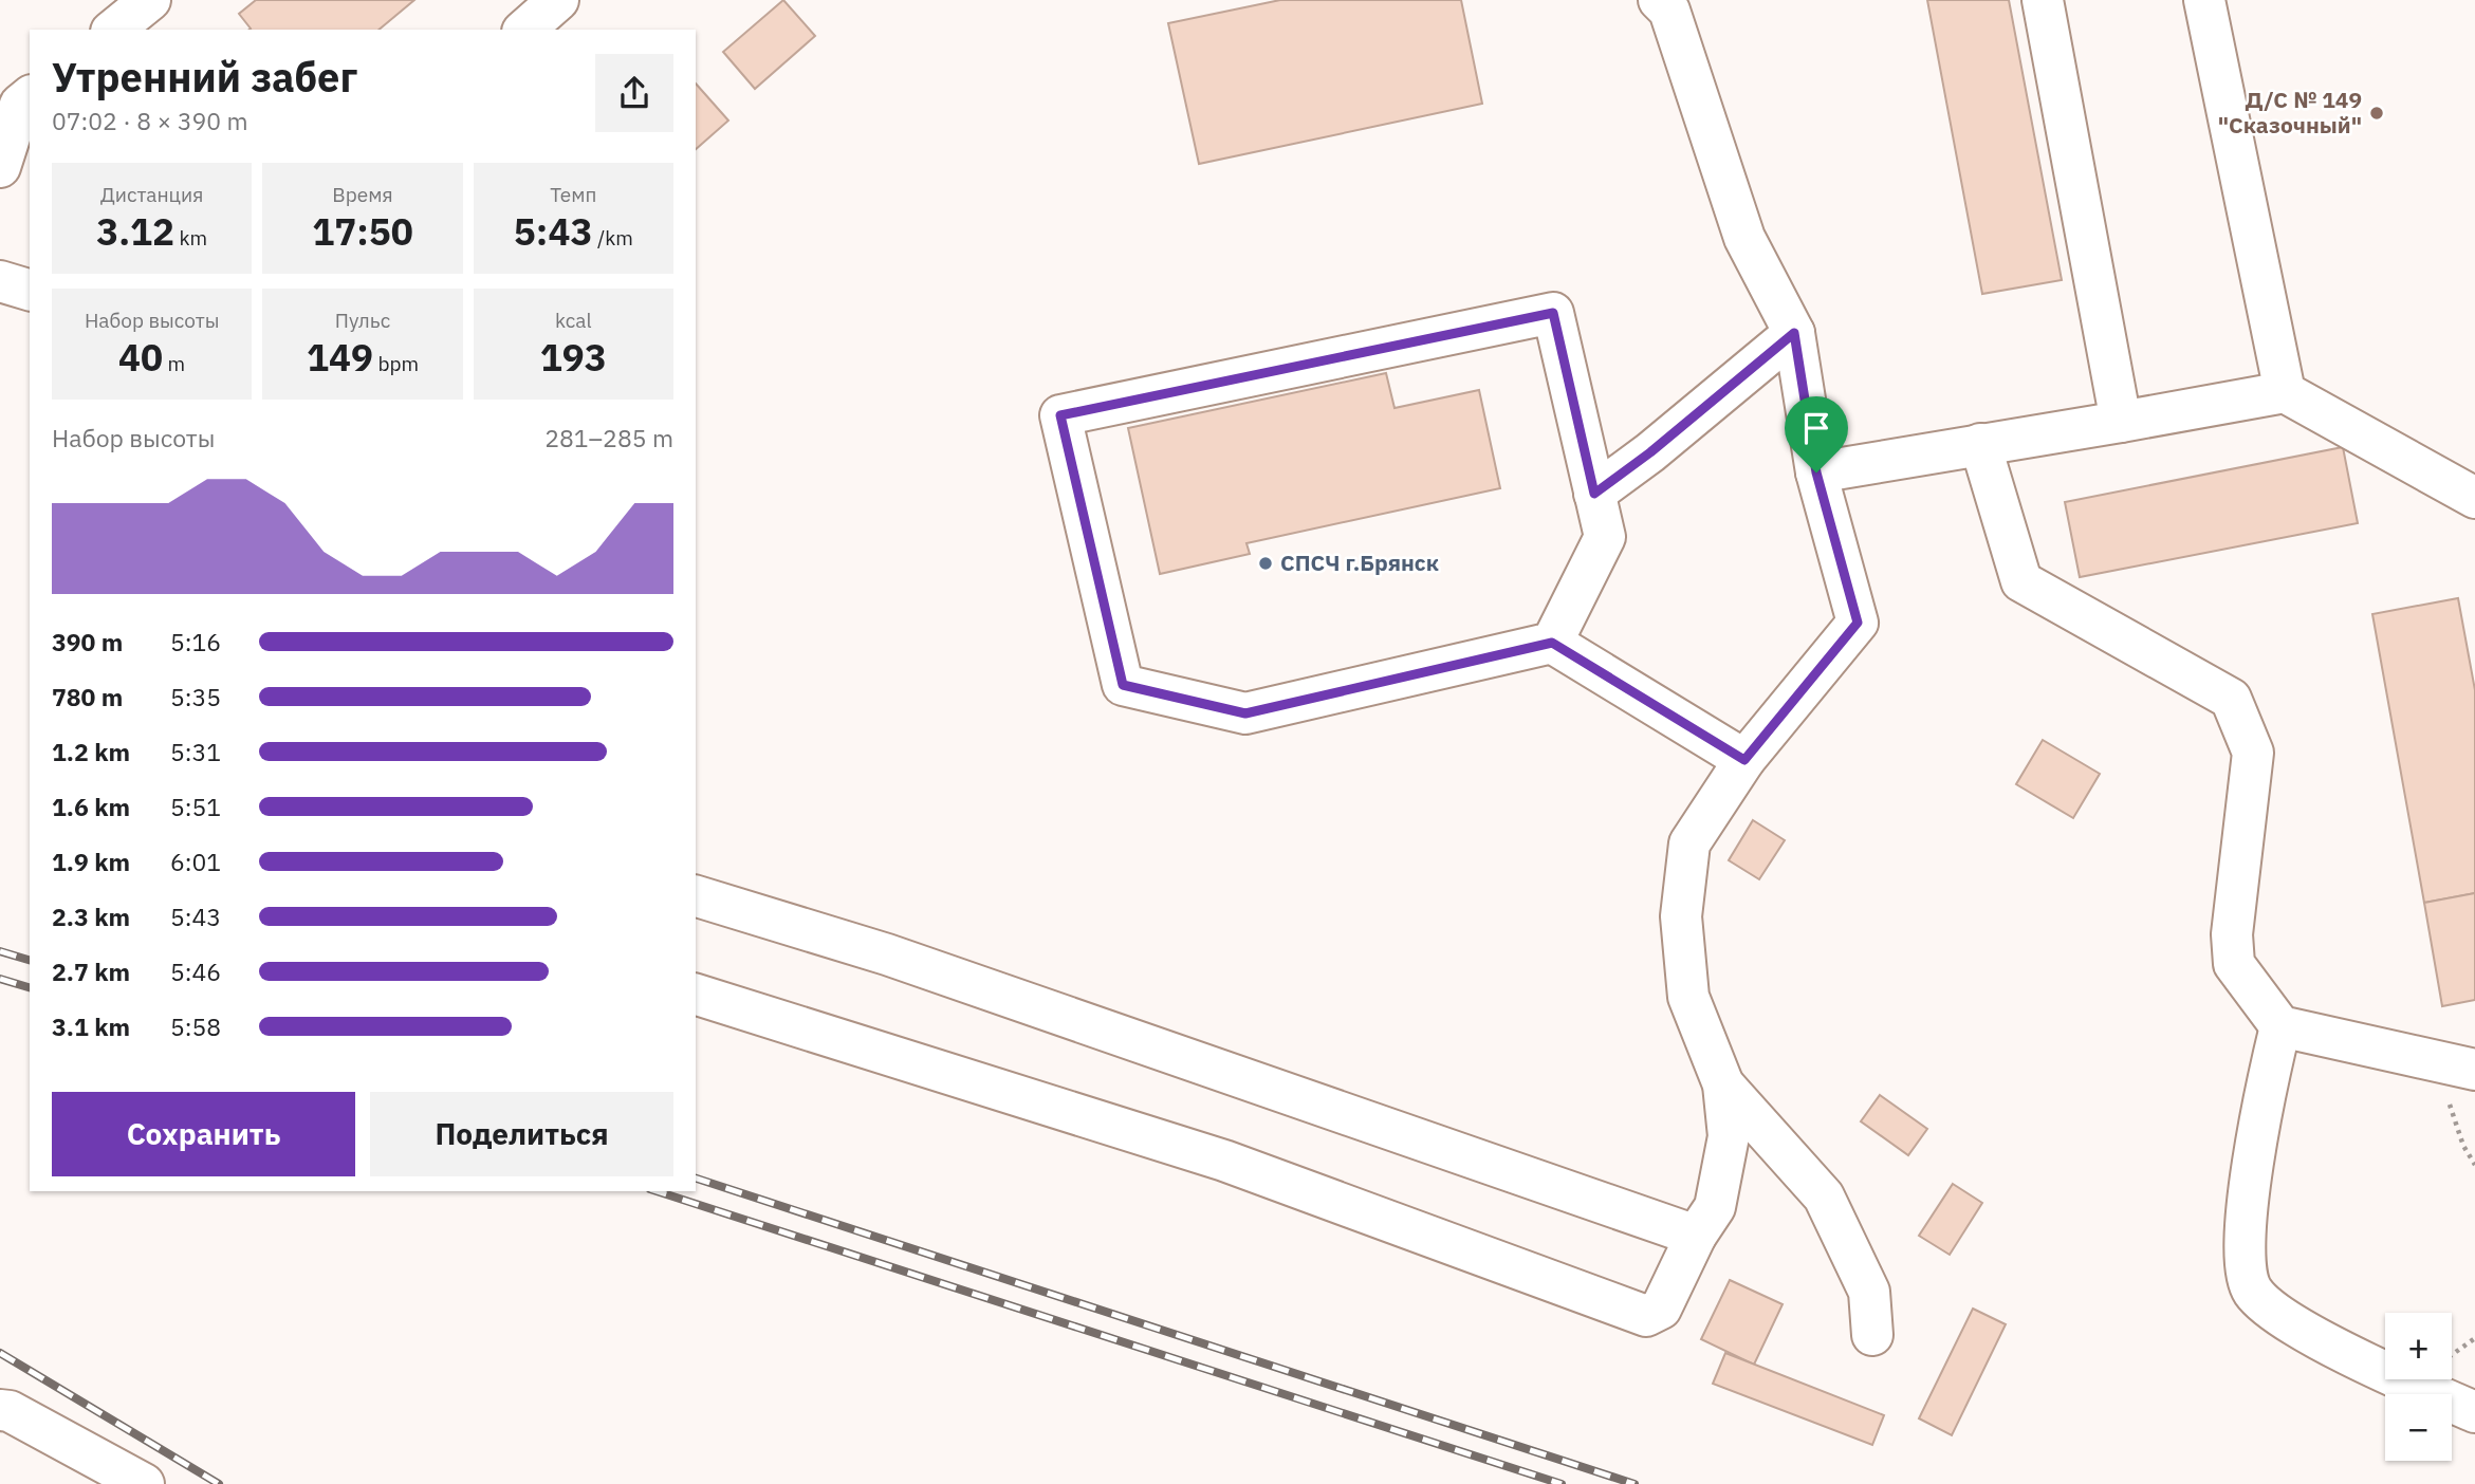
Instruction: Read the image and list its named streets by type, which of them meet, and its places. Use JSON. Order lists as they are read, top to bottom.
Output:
{
  "places": ["Д/С № 149 \"Сказочный\"", "СПСЧ г.Брянск"],
  "page": {
    "heading": ["Утренний забег", "07:02 · 8 × 390 m"],
    "stats": [
      ["Дистанция", "3.12 km"],
      ["Время", "17:50"],
      ["Темп", "5:43 /km"],
      ["Набор высоты", "40 m"],
      ["Пульс", "149 bpm"],
      ["kcal", "193"]
    ],
    "chart": ["Набор высоты", "281–285 m"],
    "list": [
      {
        "name": "390 m",
        "note": "5:16"
      },
      {
        "name": "780 m",
        "note": "5:35"
      },
      {
        "name": "1.2 km",
        "note": "5:31"
      },
      {
        "name": "1.6 km",
        "note": "5:51"
      },
      {
        "name": "1.9 km",
        "note": "6:01"
      },
      {
        "name": "2.3 km",
        "note": "5:43"
      },
      {
        "name": "2.7 km",
        "note": "5:46"
      },
      {
        "name": "3.1 km",
        "note": "5:58"
      }
    ],
    "buttons": ["Сохранить", "Поделиться"],
    "map_buttons": ["+", "−"]
  }
}
